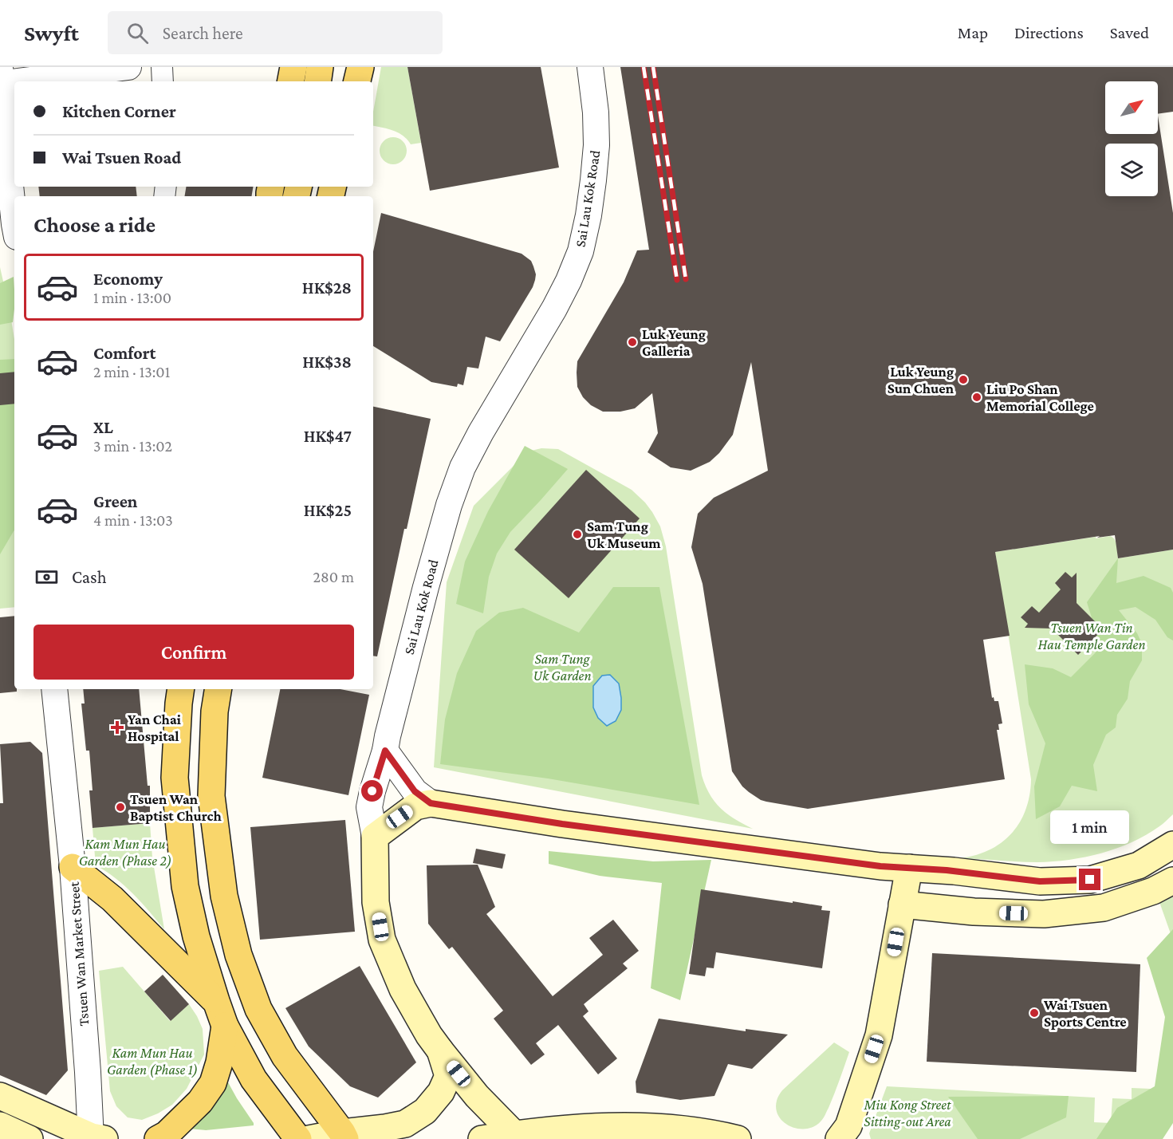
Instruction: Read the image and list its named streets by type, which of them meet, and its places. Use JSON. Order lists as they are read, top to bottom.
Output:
{
  "streets": {
    "main road": ["Sai Lau Kok Road"],
    "street": ["Tsuen Wan Market Street"]
  },
  "parks": [
    "Tsuen Wan Tin Hau Temple Garden",
    "Sam Tung Uk Garden",
    "Kam Mun Hau Garden (Phase 2)",
    "Kam Mun Hau Garden (Phase 1)",
    "Miu Kong Street Sitting-out Area"
  ],
  "places": {
    "other": [
      "Luk Yeung Galleria",
      "Luk Yeung Sun Chuen",
      "Liu Po Shan Memorial College",
      "Sam Tung Uk Museum",
      "Tsuen Wan Baptist Church",
      "Wai Tsuen Sports Centre"
    ],
    "health": ["Yan Chai Hospital"]
  },
  "north": "top right",
  "page": {
    "header": "Swyft",
    "search": "Search here",
    "nav": ["Map", "Directions", "Saved"],
    "banner": ["Kitchen Corner", "Wai Tsuen Road"],
    "heading": "Choose a ride",
    "list": [
      {
        "name": "Economy",
        "note": "1 min · 13:00",
        "value": "HK$28"
      },
      {
        "name": "Comfort",
        "note": "2 min · 13:01",
        "value": "HK$38"
      },
      {
        "name": "XL",
        "note": "3 min · 13:02",
        "value": "HK$47"
      },
      {
        "name": "Green",
        "note": "4 min · 13:03",
        "value": "HK$25"
      }
    ],
    "pay": ["Cash", "280 m"],
    "buttons": "Confirm",
    "bubble": "1 min"
  }
}
